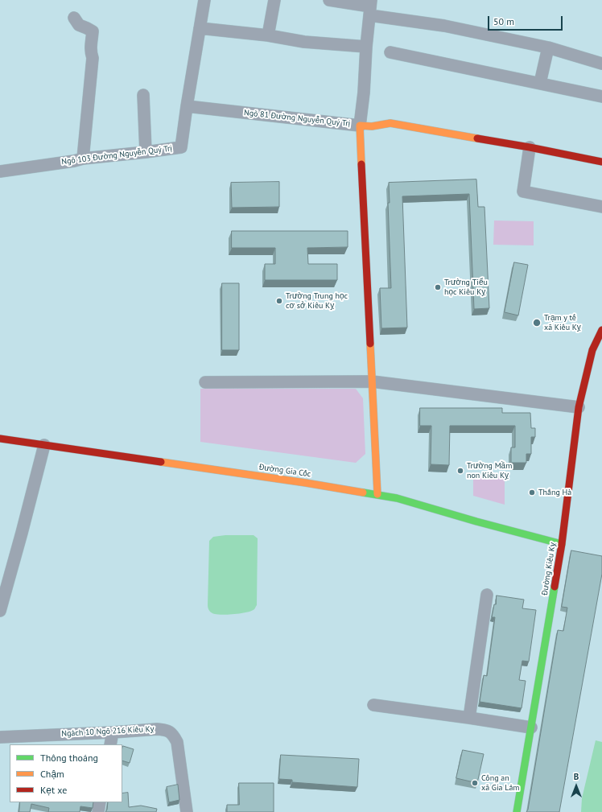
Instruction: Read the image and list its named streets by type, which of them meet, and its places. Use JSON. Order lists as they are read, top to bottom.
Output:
{
  "streets": {
    "street": [
      "Ngõ 81 Đường Nguyễn Quý Trị",
      "Ngõ 103 Đường Nguyễn Quý Trị",
      "Đường Gia Cốc",
      "Đường Kiêu Kỵ",
      "Ngách 10 Ngõ 216 Kiêu Kỵ"
    ]
  },
  "crossings": [
    ["Ngõ 81 Đường Nguyễn Quý Trị", "Ngõ 103 Đường Nguyễn Quý Trị"],
    ["Đường Gia Cốc", "Đường Kiêu Kỵ"]
  ],
  "places": [
    "Trường Tiểu học Kiêu Kỵ",
    "Trường Trung học cơ sở Kiêu Kỵ",
    "Trạm y tế xã Kiêu Kỵ",
    "Trường Mầm non Kiêu Kỵ",
    "Thắng Hà",
    "Công an xã Gia Lâm"
  ],
  "legend": ["Thông thoáng", "Chậm", "Kẹt xe"],
  "scale_bar": "50 m",
  "north": "top"
}
